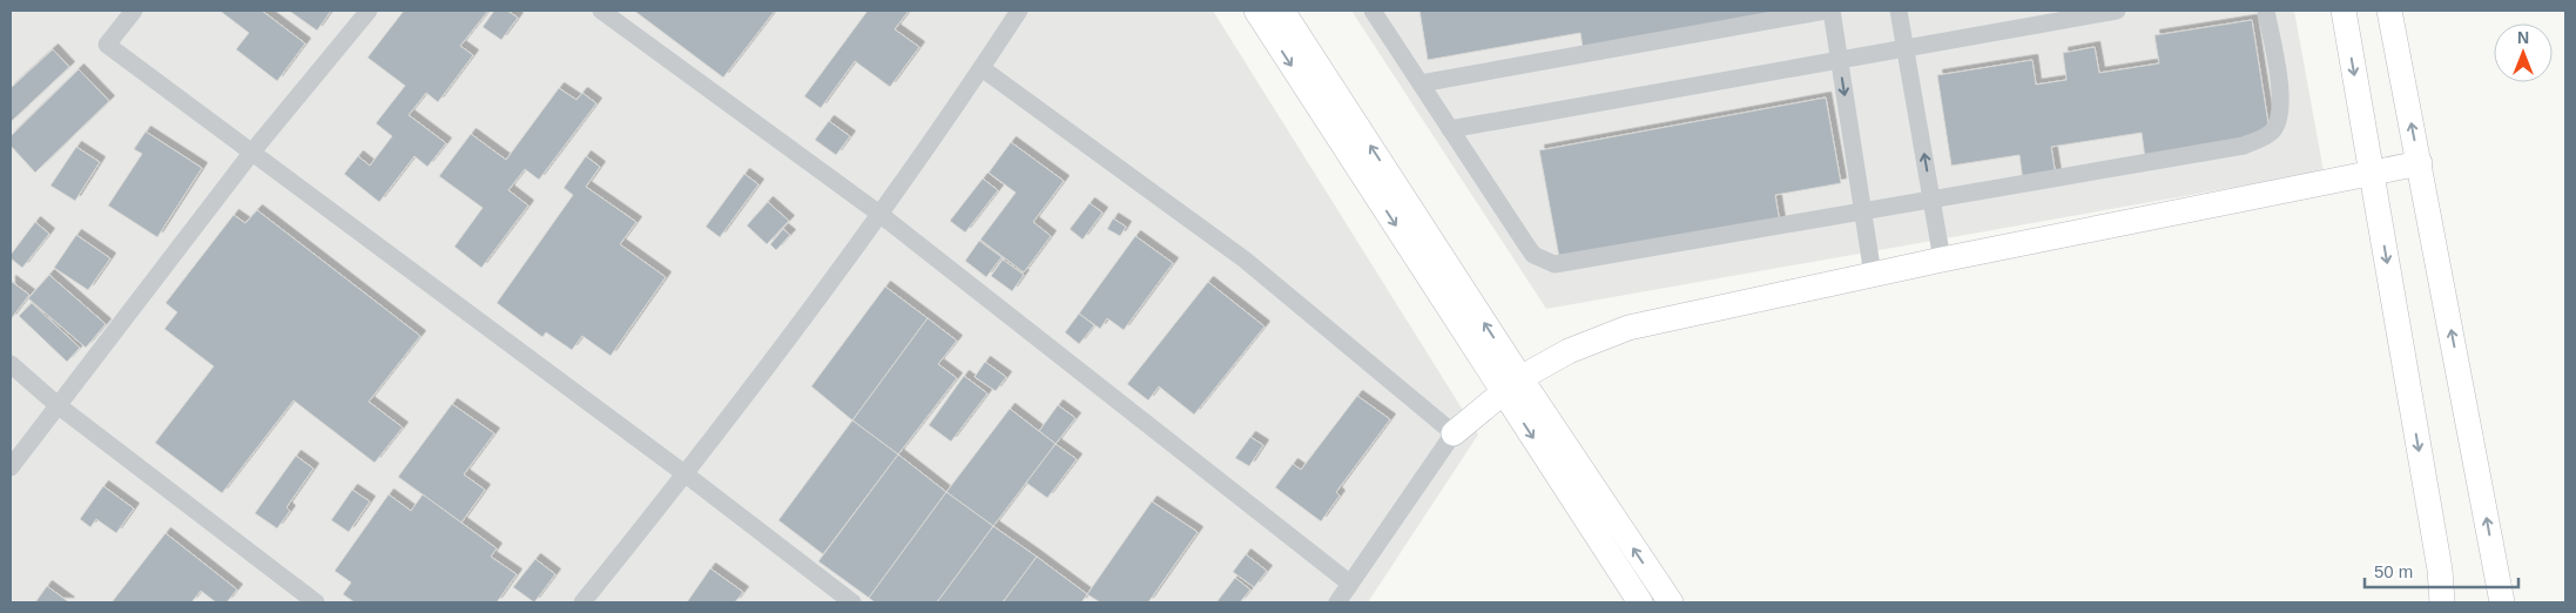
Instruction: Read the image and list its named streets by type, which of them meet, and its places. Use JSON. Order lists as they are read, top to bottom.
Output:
{
  "scale_bar": "50 m",
  "north": "top"
}
